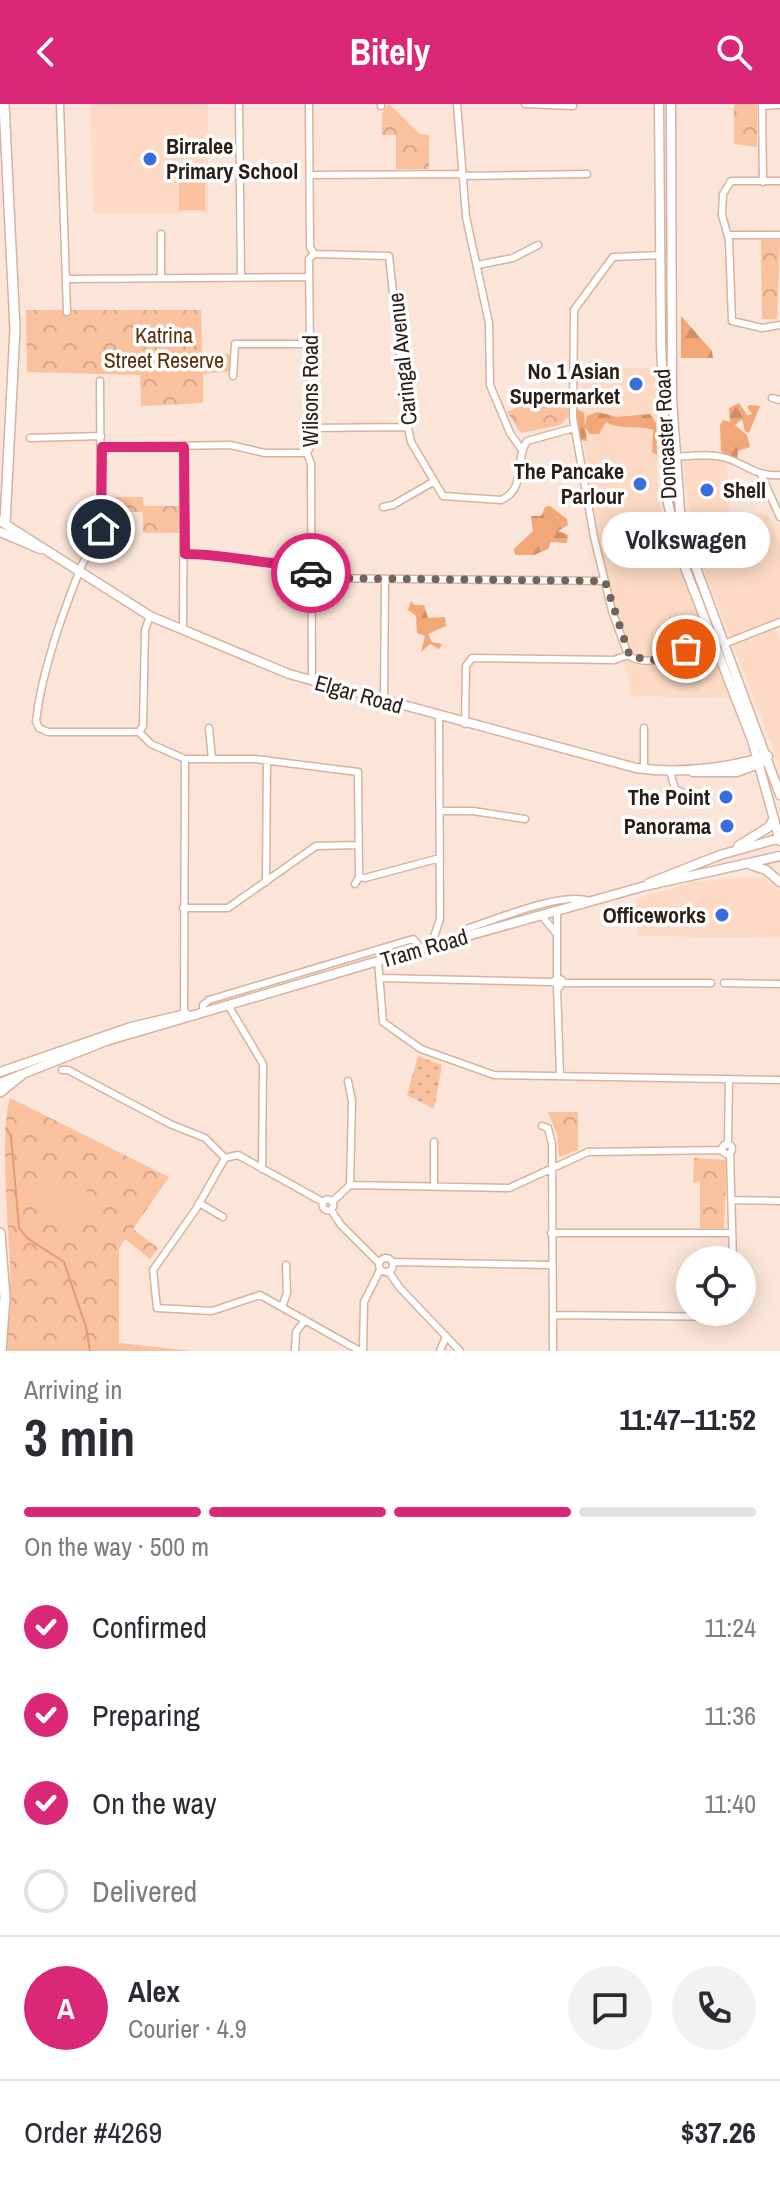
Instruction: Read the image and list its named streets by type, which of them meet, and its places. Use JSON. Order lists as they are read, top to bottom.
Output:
{
  "streets": {
    "main road": ["Doncaster Road", "Elgar Road", "Tram Road"],
    "street": ["Caringal Avenue", "Wilsons Road"]
  },
  "crossings": [
    ["Caringal Avenue", "Wilsons Road"],
    ["Wilsons Road", "Elgar Road"],
    ["Doncaster Road", "Elgar Road"],
    ["Doncaster Road", "Tram Road"]
  ],
  "parks": ["Katrina Street Reserve"],
  "places": [
    "Birralee Primary School",
    "No 1 Asian Supermarket",
    "The Pancake Parlour",
    "Shell",
    "Volkswagen",
    "The Point",
    "Panorama",
    "Officeworks"
  ],
  "page": {
    "header": "Bitely",
    "bubble": "Volkswagen",
    "heading": ["3 min", "Arriving in", "11:47–11:52"],
    "panel": [
      "Alex",
      "Courier · 4.9",
      "Order #4269",
      "$37.26"
    ],
    "bar": "On the way · 500 m",
    "list": [
      ["Confirmed", "11:24"],
      ["Preparing", "11:36"],
      ["On the way", "11:40"],
      "Delivered"
    ],
    "round": "A"
  }
}
